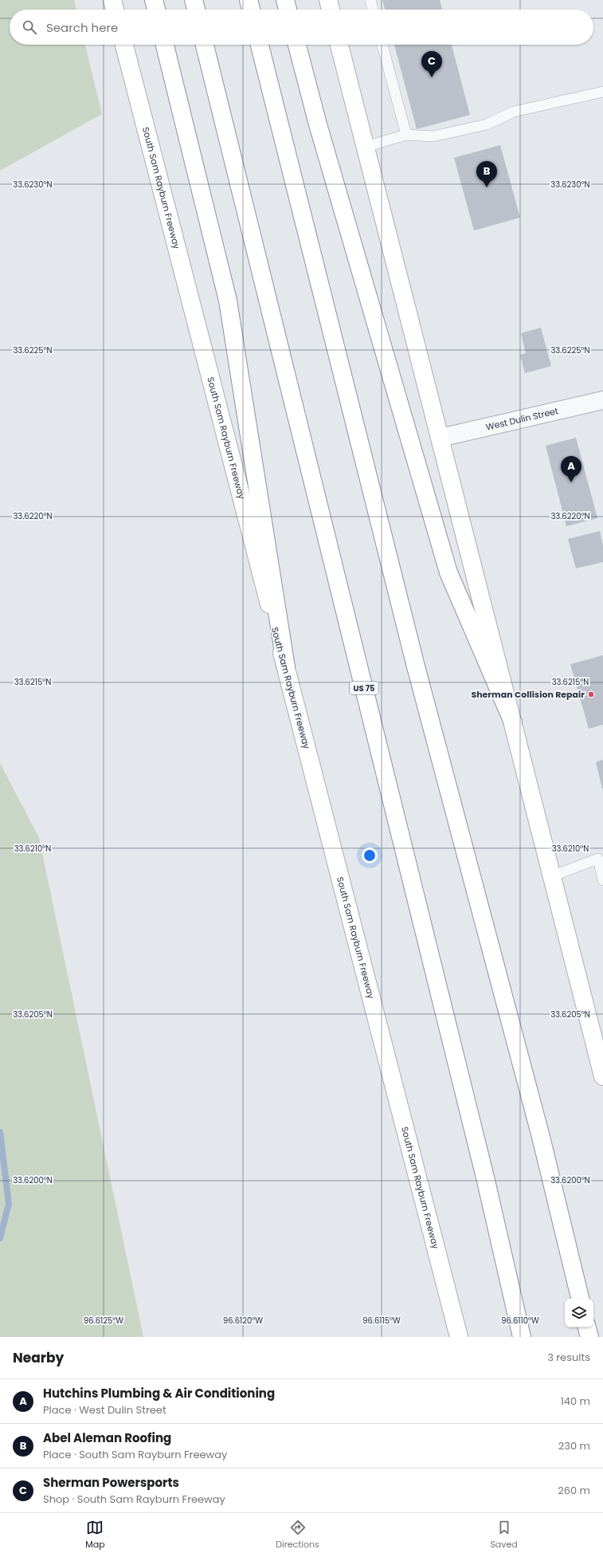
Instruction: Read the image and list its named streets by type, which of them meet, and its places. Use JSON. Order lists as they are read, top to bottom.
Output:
{
  "streets": {
    "main road": ["South Sam Rayburn Freeway", "US 75"],
    "street": ["West Dulin Street"]
  },
  "places": ["Sherman Collision Repair"],
  "page": {
    "search": "Search here",
    "pins": ["C", "B", "A"],
    "heading": ["Nearby", "3 results"],
    "list": [
      {
        "mark": "A",
        "name": "Hutchins Plumbing & Air Conditioning",
        "note": "Place · West Dulin Street",
        "value": "140 m"
      },
      {
        "mark": "B",
        "name": "Abel Aleman Roofing",
        "note": "Place · South Sam Rayburn Freeway",
        "value": "230 m"
      },
      {
        "mark": "C",
        "name": "Sherman Powersports",
        "note": "Shop · South Sam Rayburn Freeway",
        "value": "260 m"
      }
    ],
    "nav": ["Map", "Directions", "Saved"]
  },
  "coordinates": [
    "33.6230°N",
    "33.6225°N",
    "33.6220°N",
    "33.6215°N",
    "33.6210°N",
    "33.6205°N",
    "33.6200°N",
    "96.6125°W",
    "96.6120°W",
    "96.6115°W",
    "96.6110°W"
  ]
}
